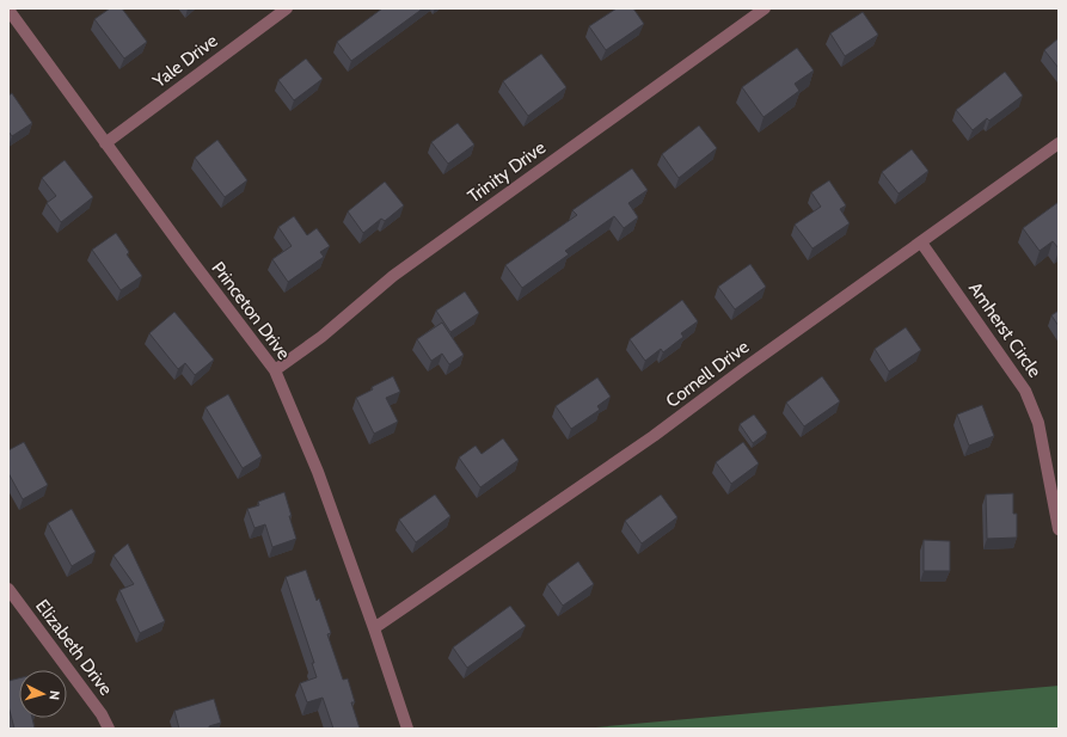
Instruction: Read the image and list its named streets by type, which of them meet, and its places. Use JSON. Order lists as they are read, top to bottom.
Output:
{
  "streets": {
    "street": [
      "Yale Drive",
      "Trinity Drive",
      "Princeton Drive",
      "Amherst Circle",
      "Cornell Drive",
      "Elizabeth Drive"
    ]
  },
  "crossings": [
    ["Yale Drive", "Princeton Drive"],
    ["Trinity Drive", "Princeton Drive"],
    ["Princeton Drive", "Cornell Drive"],
    ["Amherst Circle", "Cornell Drive"]
  ],
  "north": "right"
}
